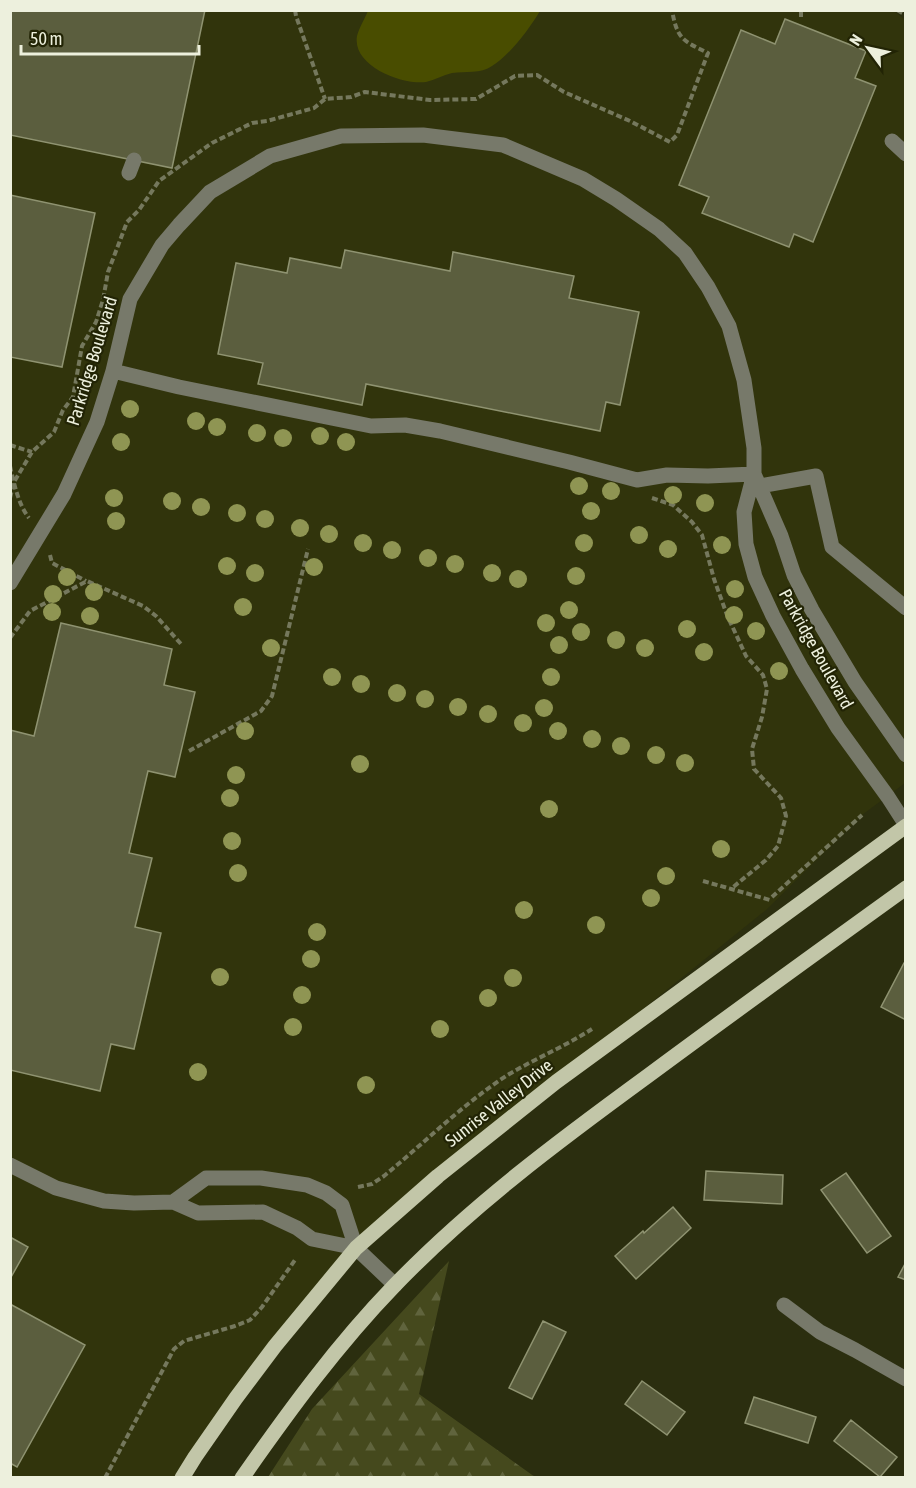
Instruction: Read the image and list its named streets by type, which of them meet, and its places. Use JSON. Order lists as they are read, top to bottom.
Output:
{
  "streets": {
    "main road": ["Sunrise Valley Drive"],
    "street": ["Parkridge Boulevard"]
  },
  "crossings": [
    ["Parkridge Boulevard", "Sunrise Valley Drive"]
  ],
  "scale_bar": "50 m",
  "north": "top left"
}
